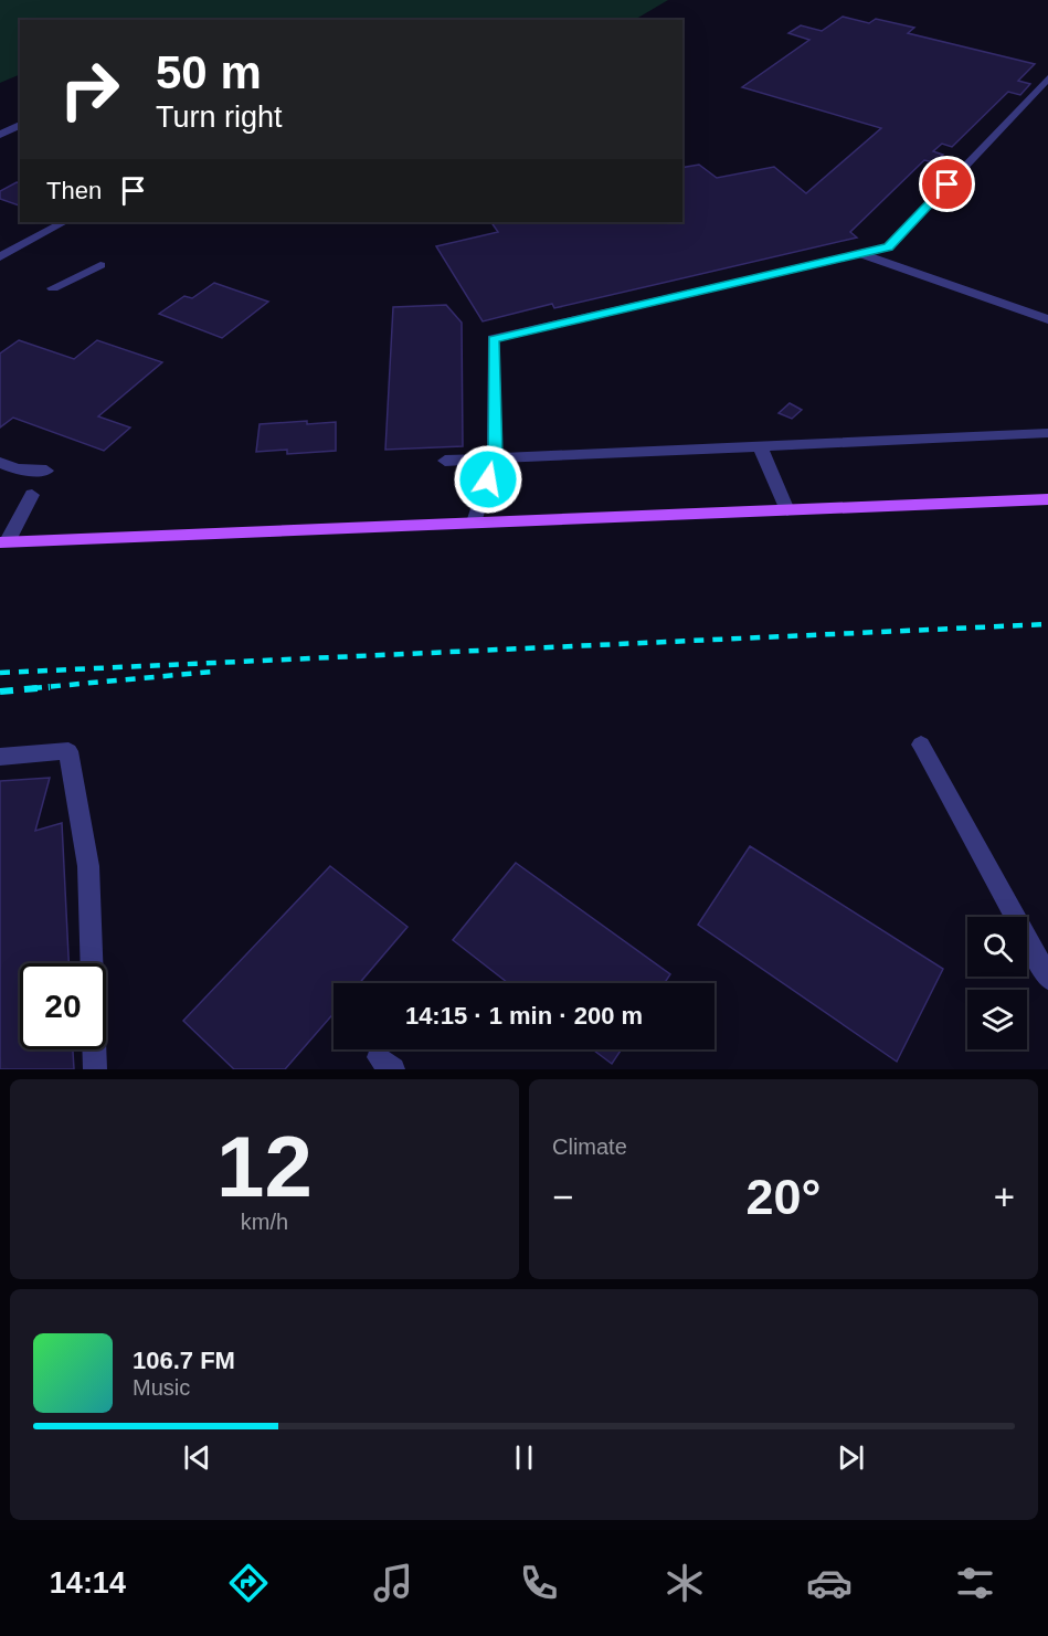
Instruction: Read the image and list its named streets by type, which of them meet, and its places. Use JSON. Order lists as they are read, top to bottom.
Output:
{
  "page": {
    "turn": ["50 m", "Turn right"],
    "then": "Then",
    "limit": "20",
    "trip": "14:15 · 1 min · 200 m",
    "tile": [
      ["12", "km/h"],
      "Climate"
    ],
    "heat": ["−", "20°", "+"],
    "song": ["106.7 FM", "Music"],
    "tabs": "14:14"
  }
}
